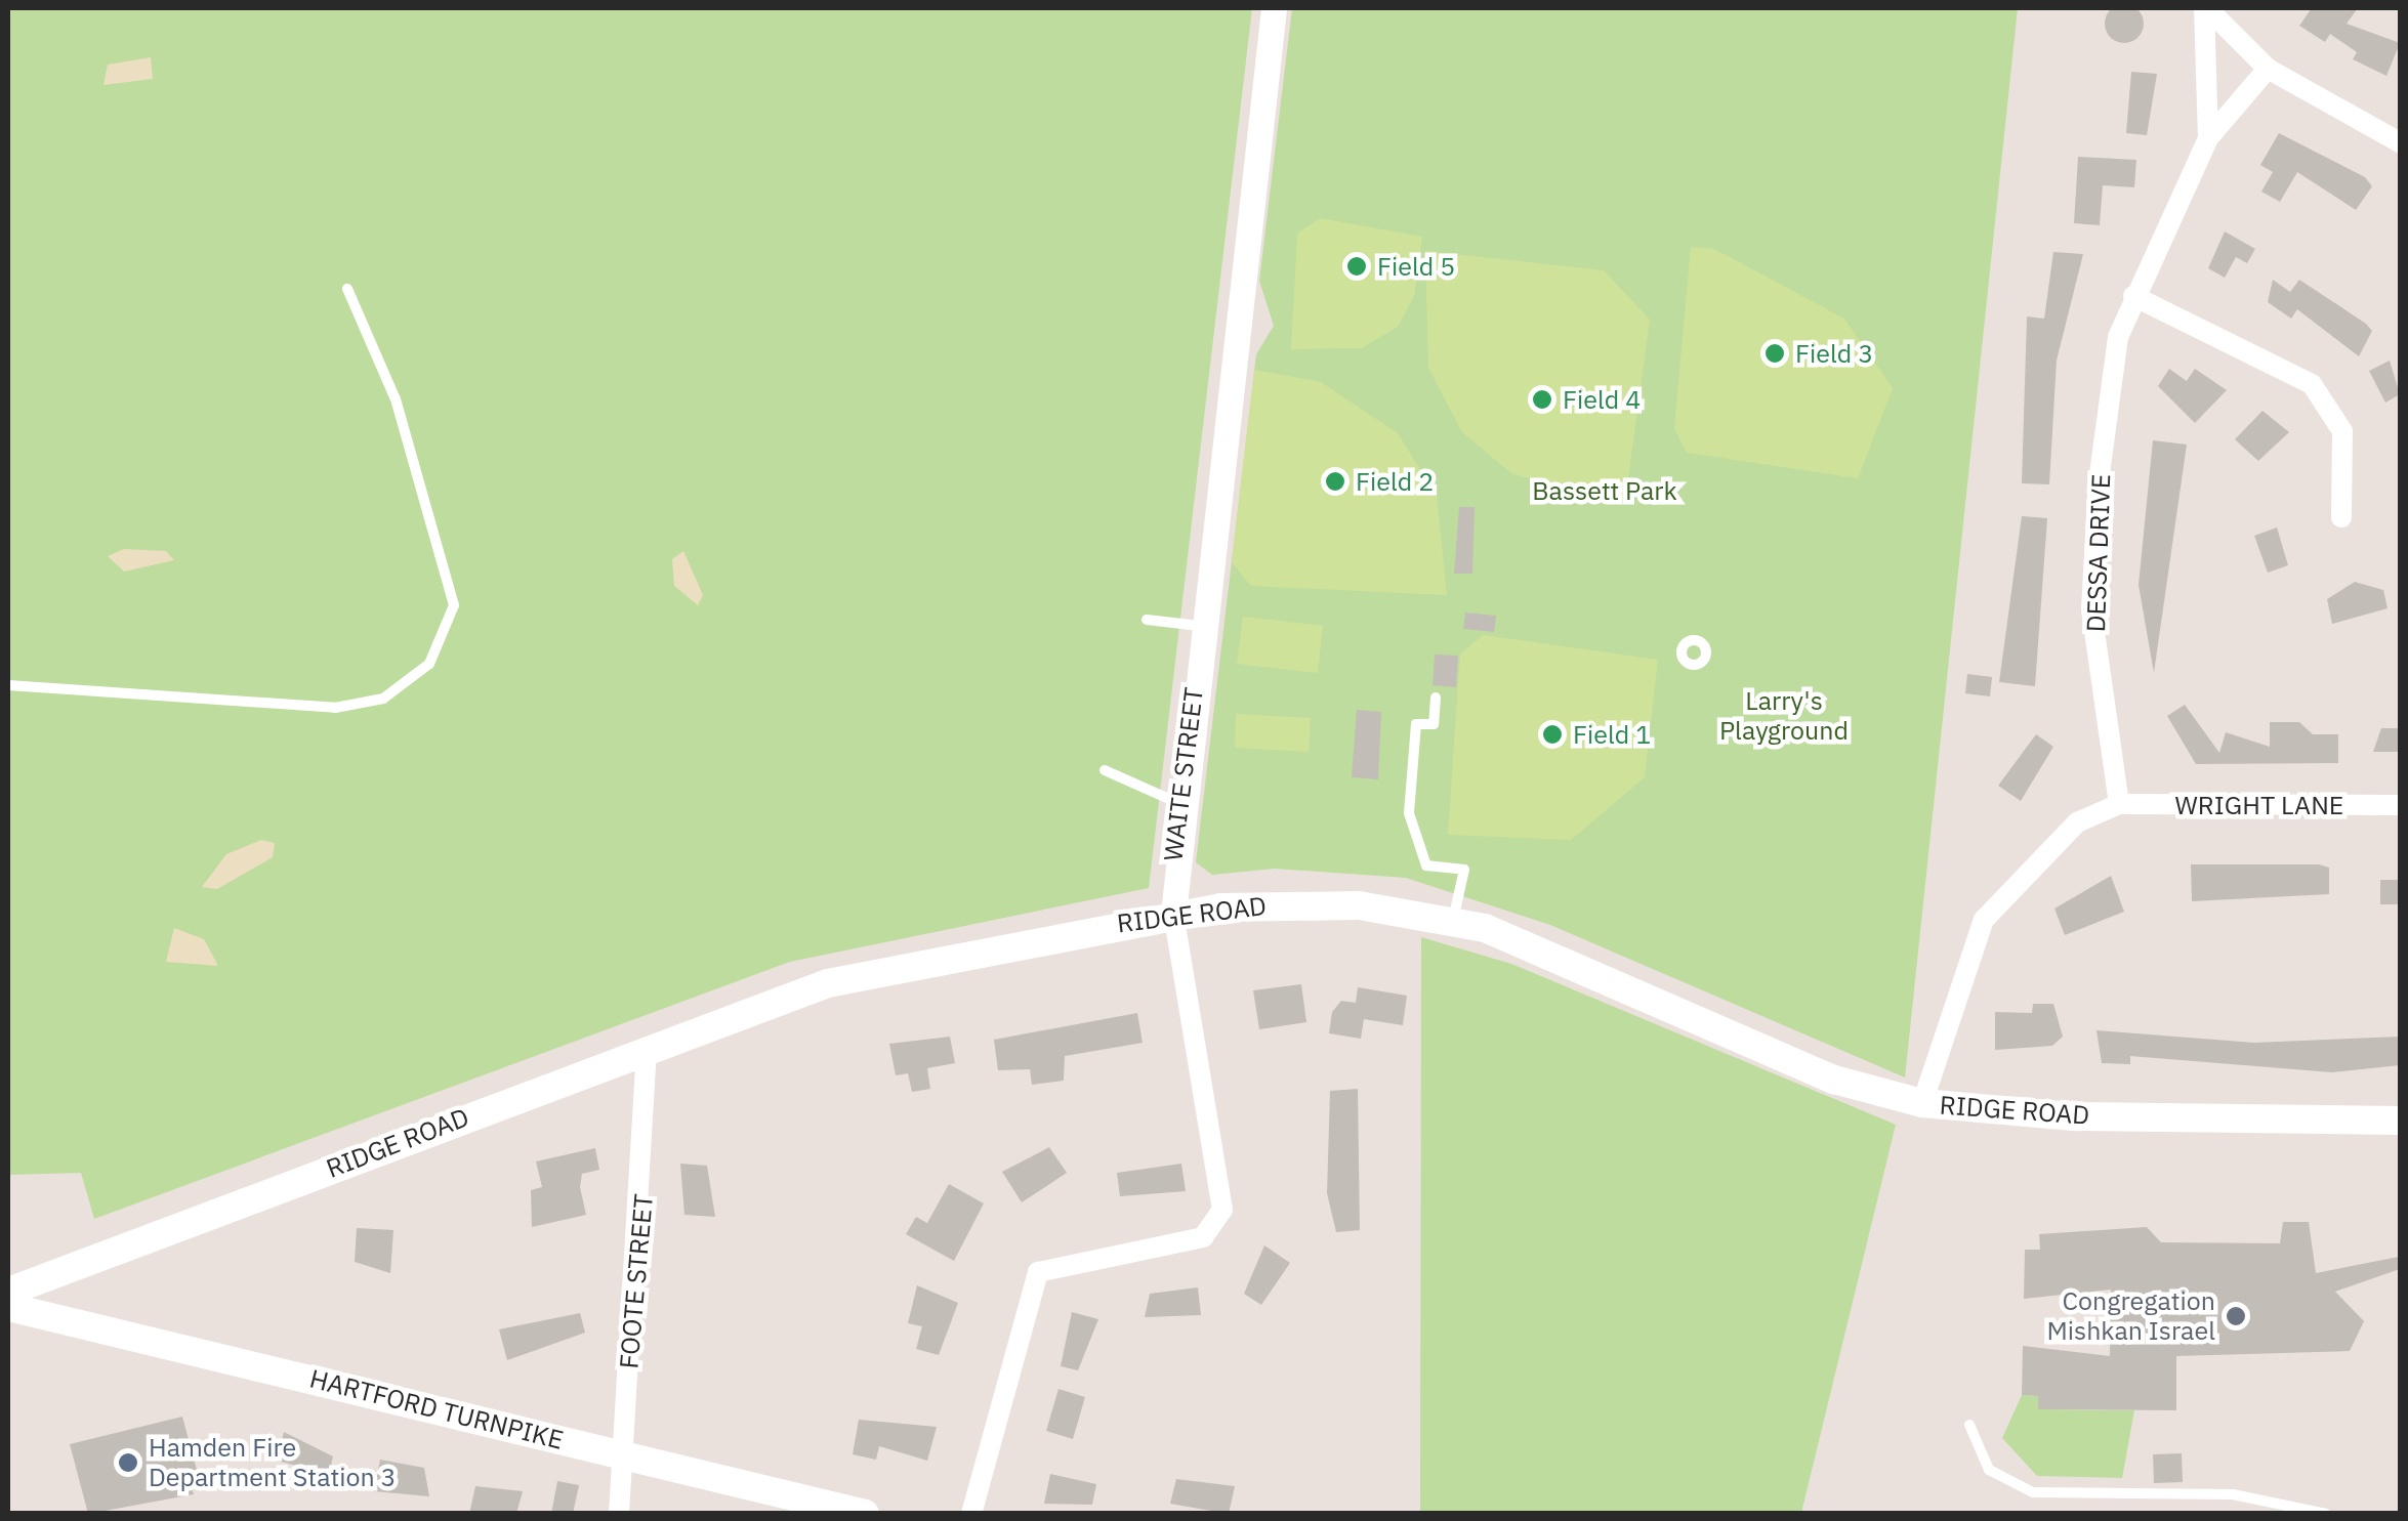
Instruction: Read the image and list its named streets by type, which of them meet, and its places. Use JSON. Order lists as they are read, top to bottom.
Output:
{
  "streets": {
    "main road": ["RIDGE ROAD", "HARTFORD TURNPIKE"],
    "street": [
      "DESSA DRIVE",
      "WAITE STREET",
      "WRIGHT LANE",
      "FOOTE STREET"
    ]
  },
  "crossings": [
    ["DESSA DRIVE", "WRIGHT LANE"],
    ["WAITE STREET", "RIDGE ROAD"],
    ["RIDGE ROAD", "FOOTE STREET"],
    ["FOOTE STREET", "HARTFORD TURNPIKE"]
  ],
  "parks": ["Bassett Park", "Larry's Playground"],
  "places": [
    "Field 5",
    "Field 3",
    "Field 4",
    "Field 2",
    "Field 1",
    "Congregation Mishkan Israel",
    "Hamden Fire Department Station 3"
  ]
}
